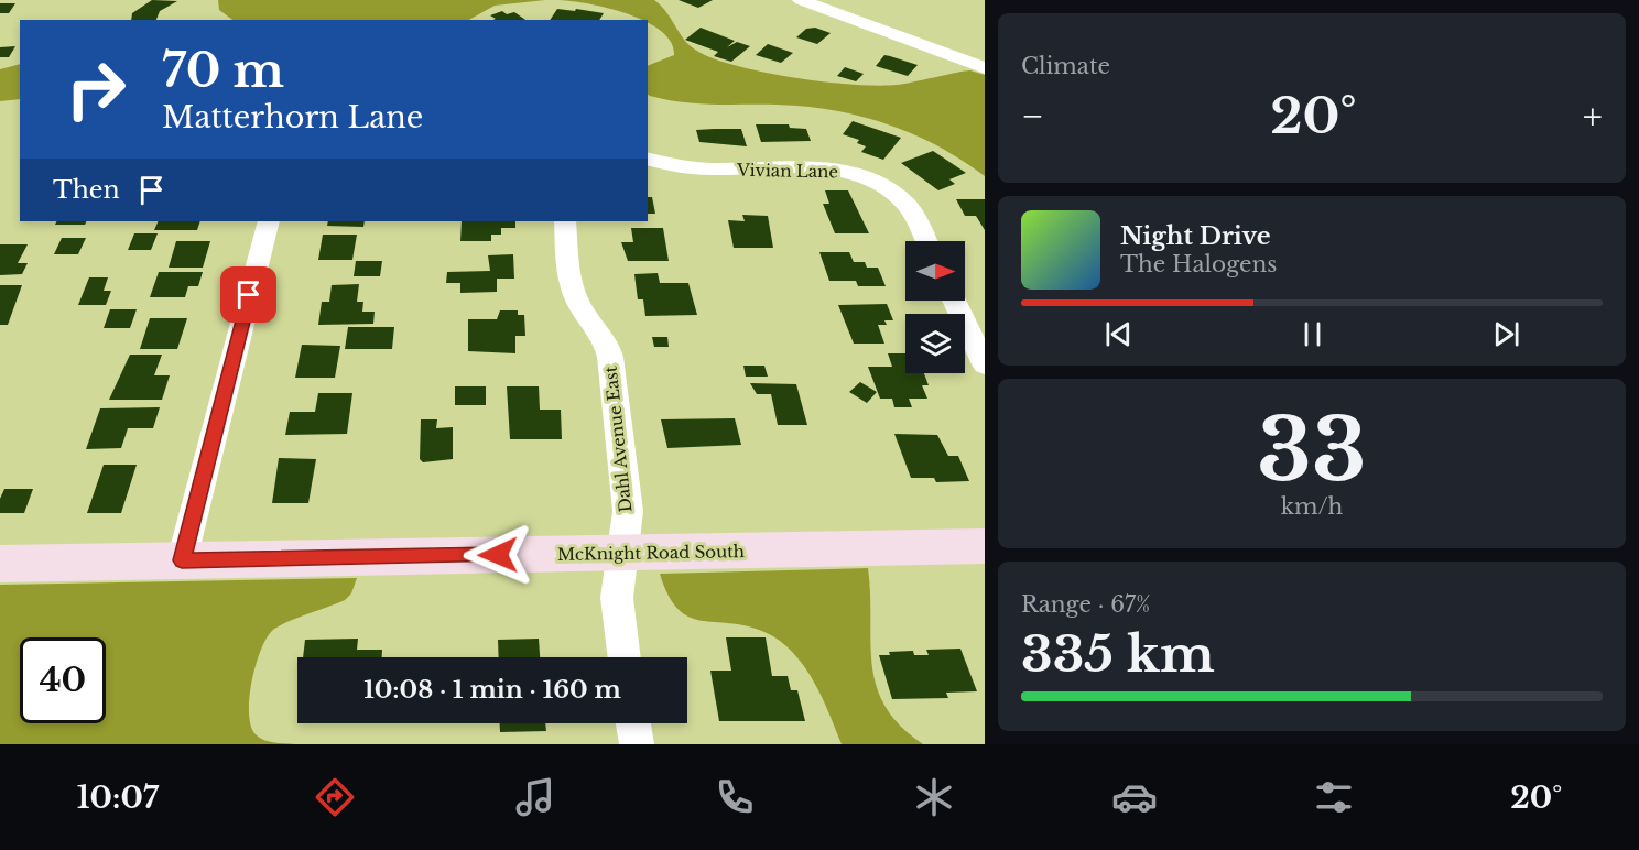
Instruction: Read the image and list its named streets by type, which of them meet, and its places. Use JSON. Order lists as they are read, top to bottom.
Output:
{
  "streets": {
    "street": ["Vivian Lane", "Dahl Avenue East", "McKnight Road South"]
  },
  "crossings": [
    ["Dahl Avenue East", "McKnight Road South"]
  ],
  "north": "right",
  "page": {
    "tile": [
      "Climate",
      ["33", "km/h"],
      ["Range · 67%", "335 km"]
    ],
    "turn": ["70 m", "Matterhorn Lane"],
    "heat": ["−", "20°", "+"],
    "then": "Then",
    "song": ["Night Drive", "The Halogens"],
    "limit": "40",
    "trip": "10:08 · 1 min · 160 m",
    "tabs": ["10:07", "20°"]
  }
}
